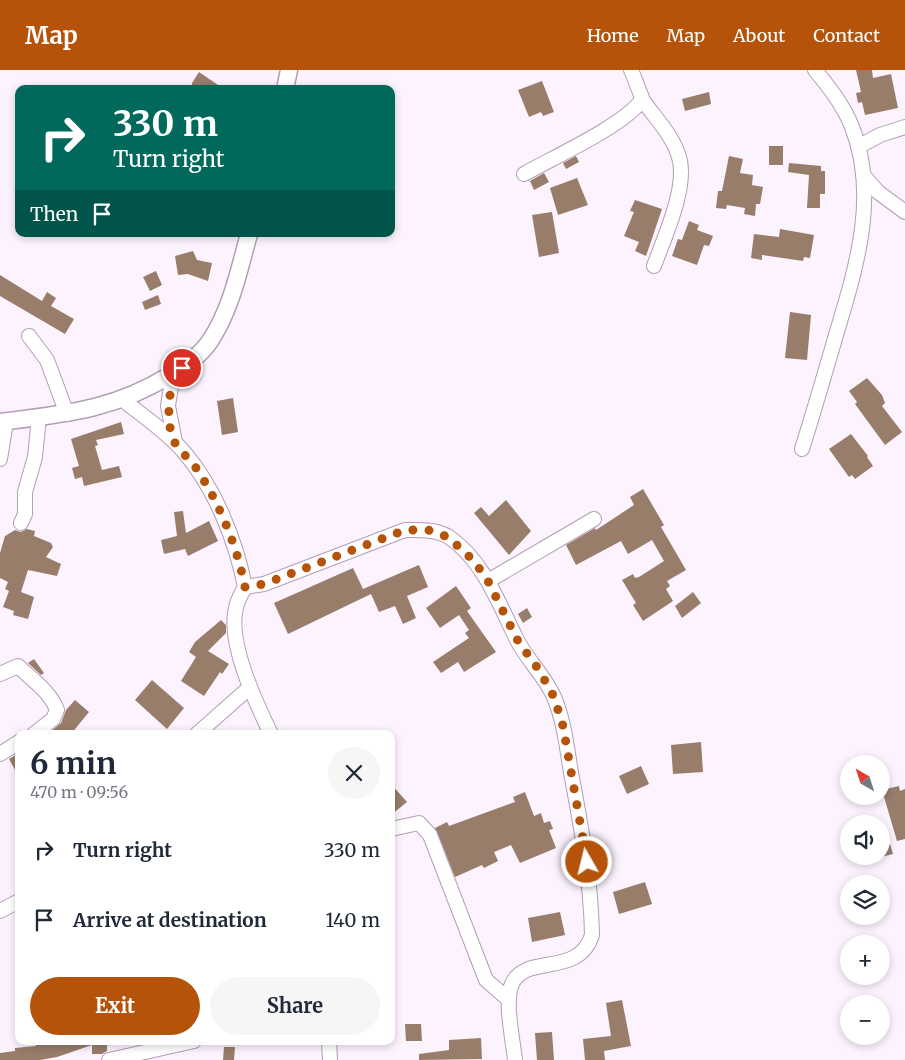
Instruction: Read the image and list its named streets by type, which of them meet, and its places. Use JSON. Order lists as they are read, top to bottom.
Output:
{
  "north": "top left",
  "page": {
    "header": "Map",
    "nav": [
      "Home",
      "Map",
      "About",
      "Contact"
    ],
    "turn": ["330 m", "Turn right"],
    "then": "Then",
    "heading": ["6 min", "470 m · 09:56"],
    "map_buttons": ["+", "−"],
    "list": [
      {
        "name": "Turn right",
        "value": "330 m"
      },
      {
        "name": "Arrive at destination",
        "value": "140 m"
      }
    ],
    "buttons": ["Exit", "Share"]
  }
}
